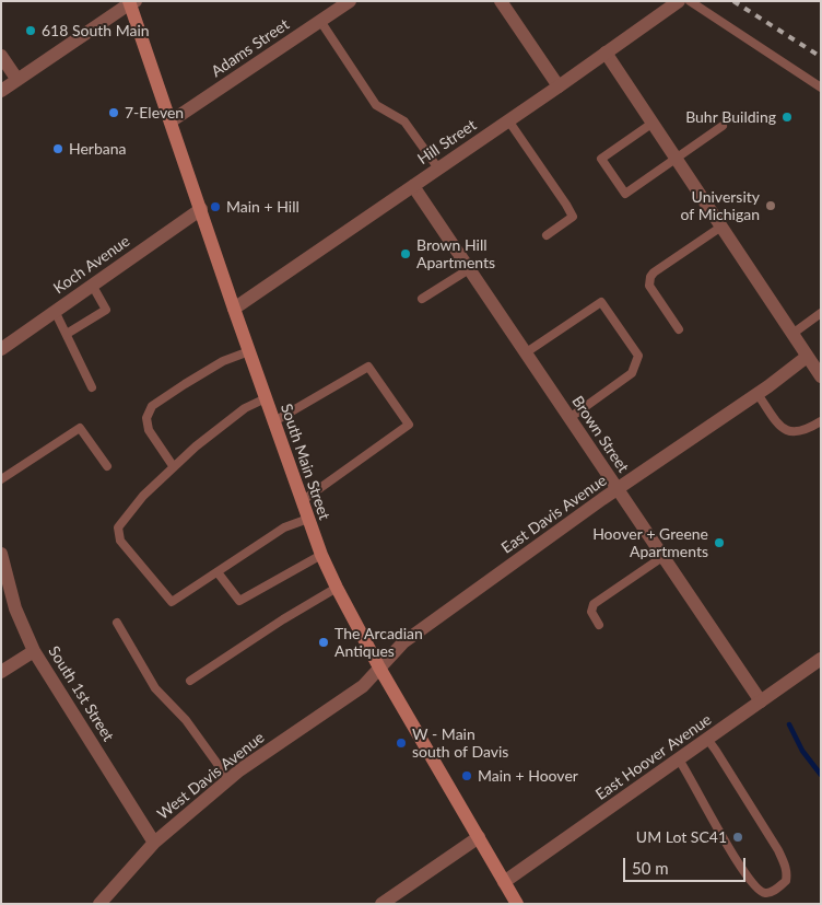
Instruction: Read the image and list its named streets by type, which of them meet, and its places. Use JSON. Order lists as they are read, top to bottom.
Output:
{
  "streets": {
    "main road": ["South Main Street"],
    "street": [
      "Adams Street",
      "Hill Street",
      "Koch Avenue",
      "Brown Street",
      "East Davis Avenue",
      "South 1st Street",
      "East Hoover Avenue",
      "West Davis Avenue"
    ]
  },
  "crossings": [
    ["Adams Street", "South Main Street"],
    ["Hill Street", "Brown Street"],
    ["Hill Street", "South Main Street"],
    ["Koch Avenue", "South Main Street"],
    ["Brown Street", "East Davis Avenue"],
    ["Brown Street", "East Hoover Avenue"],
    ["South Main Street", "East Davis Avenue"],
    ["South Main Street", "East Hoover Avenue"],
    ["South Main Street", "West Davis Avenue"],
    ["East Davis Avenue", "West Davis Avenue"],
    ["South 1st Street", "West Davis Avenue"]
  ],
  "places": [
    "618 South Main",
    "7-Eleven",
    "Buhr Building",
    "Herbana",
    "University of Michigan",
    "Main + Hill",
    "Brown Hill Apartments",
    "Hoover + Greene Apartments",
    "The Arcadian Antiques",
    "W - Main south of Davis",
    "Main + Hoover",
    "UM Lot SC41"
  ],
  "scale_bar": "50 m"
}
